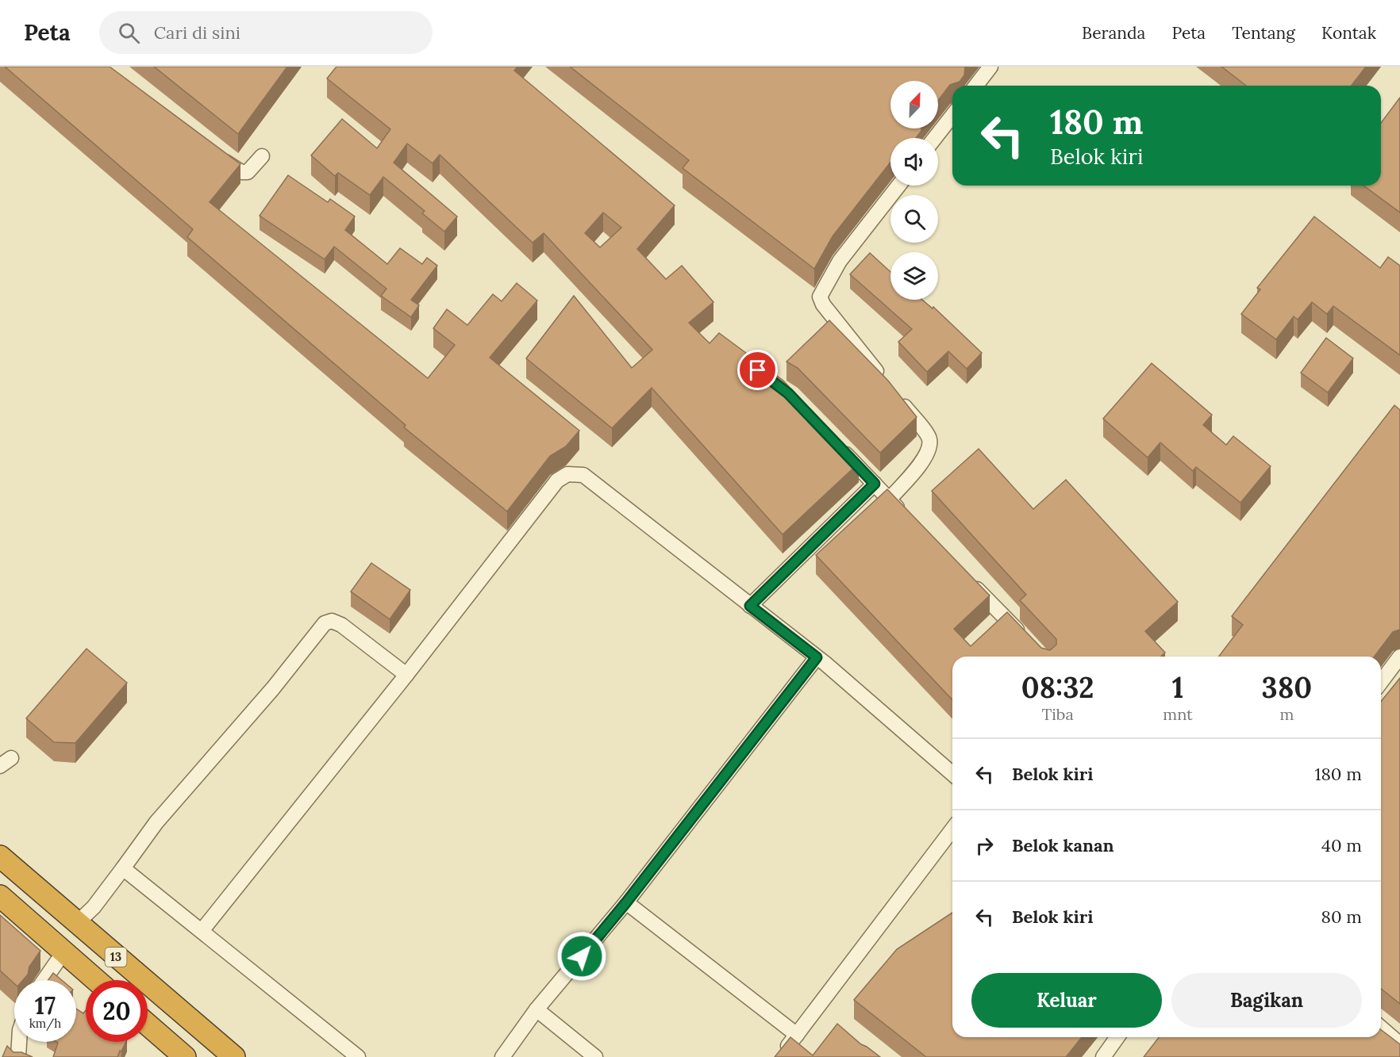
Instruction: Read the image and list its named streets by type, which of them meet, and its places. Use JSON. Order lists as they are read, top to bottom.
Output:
{
  "streets": {
    "highway": ["13"]
  },
  "north": "top right",
  "page": {
    "header": "Peta",
    "search": "Cari di sini",
    "nav": [
      "Beranda",
      "Peta",
      "Tentang",
      "Kontak"
    ],
    "turn": ["180 m", "Belok kiri"],
    "eta": [
      "08:32",
      "Tiba",
      "1",
      "mnt",
      "380",
      "m"
    ],
    "list": [
      {
        "name": "Belok kiri",
        "value": "180 m"
      },
      {
        "name": "Belok kanan",
        "value": "40 m"
      },
      {
        "name": "Belok kiri",
        "value": "80 m"
      }
    ],
    "buttons": ["Keluar", "Bagikan"],
    "speed": "17 km/h",
    "limit": "20"
  }
}
